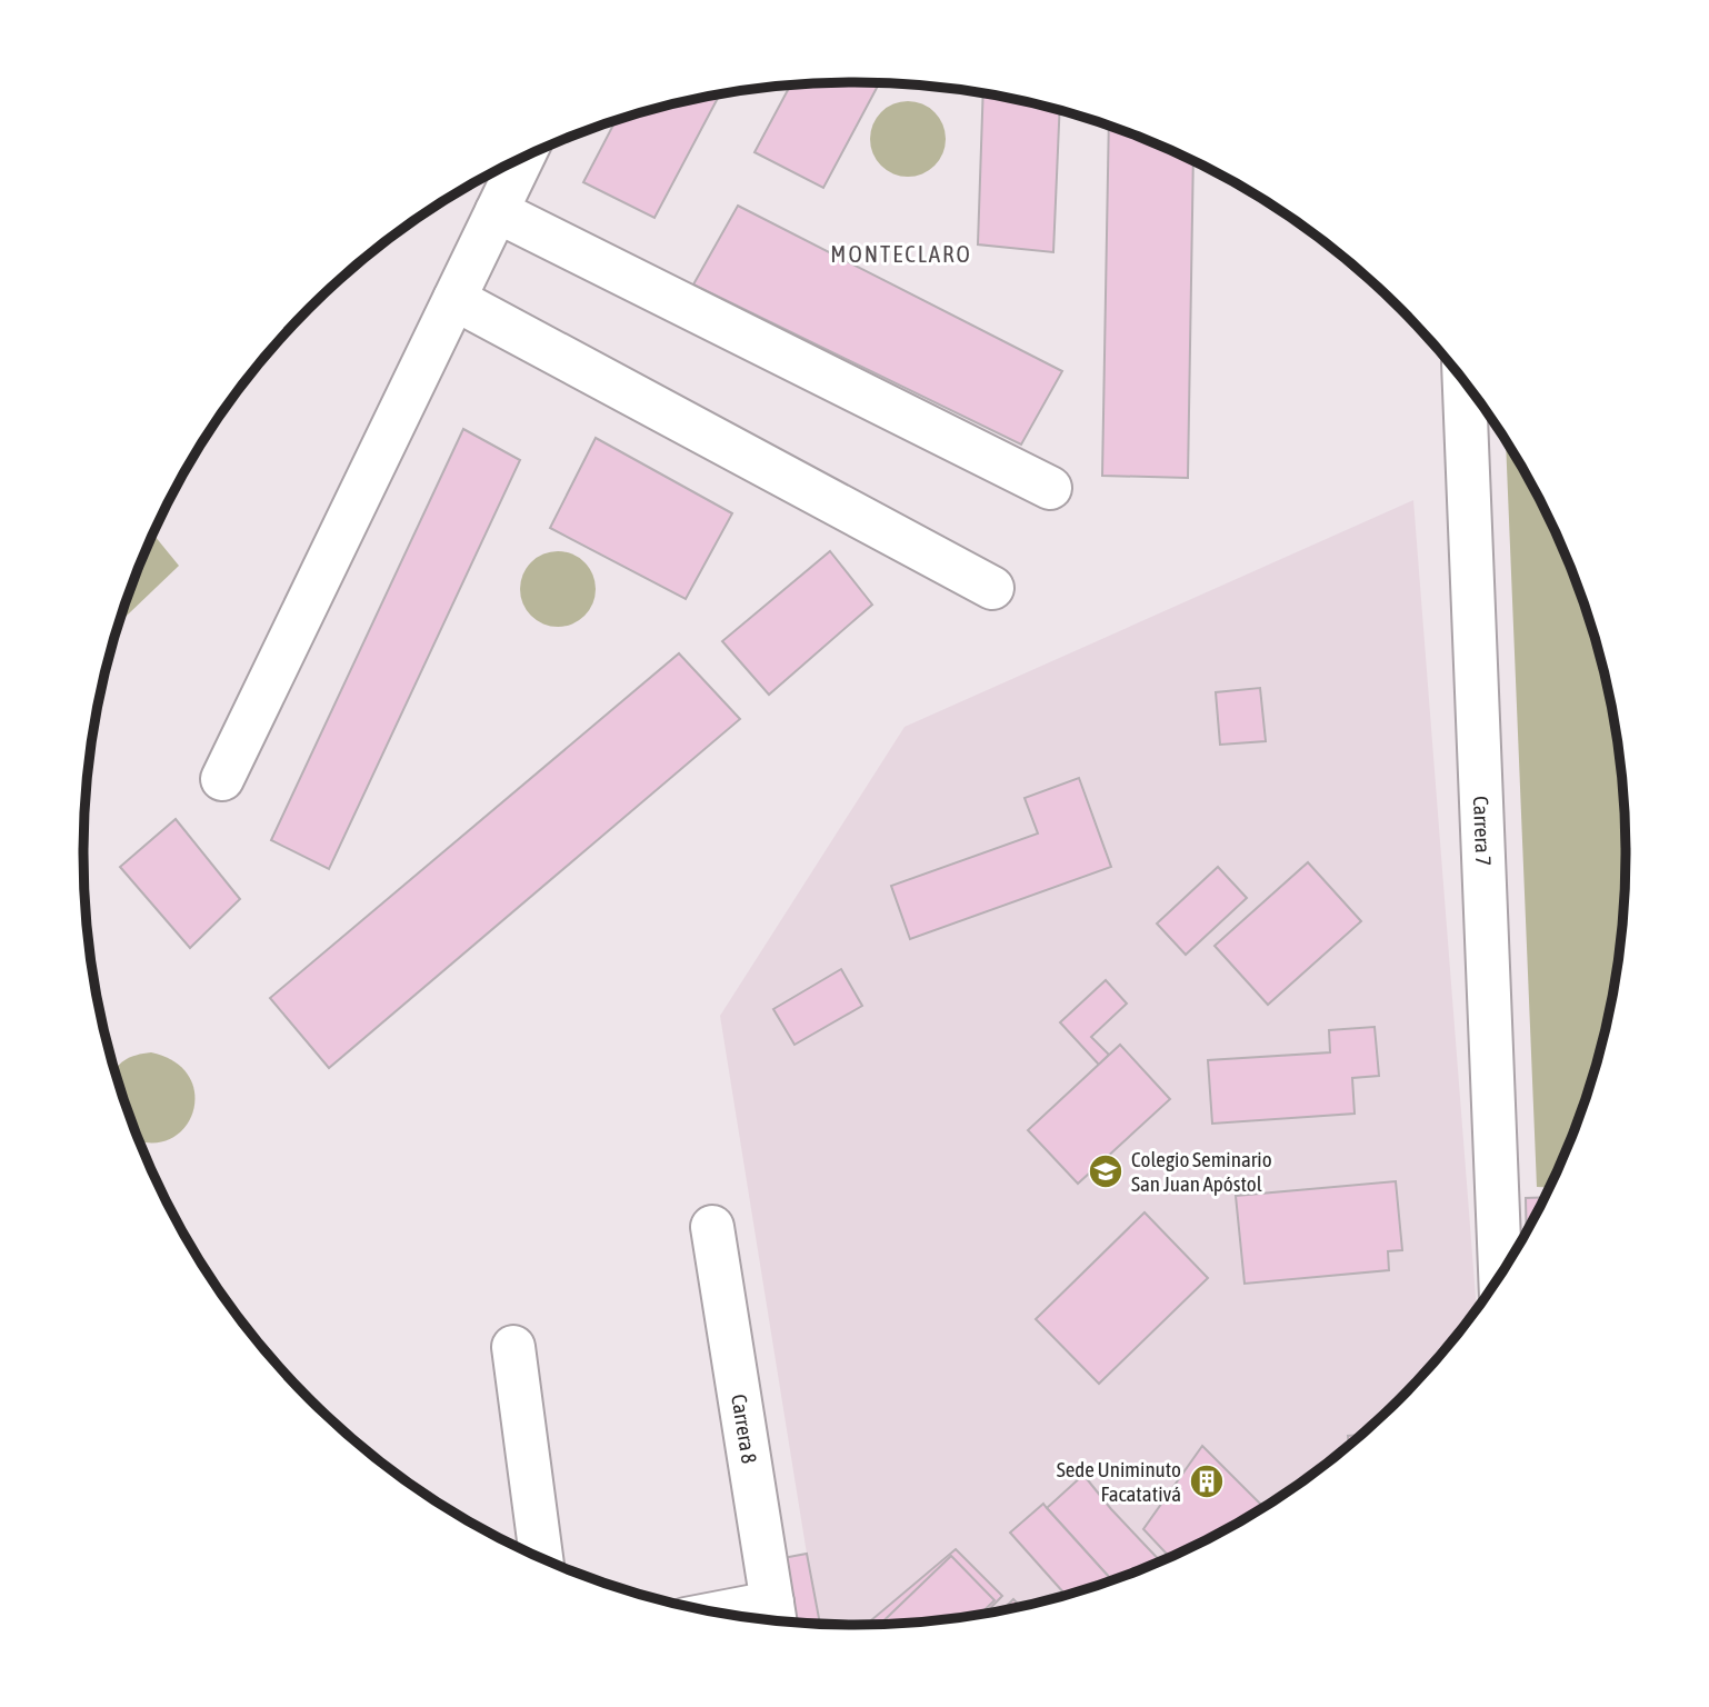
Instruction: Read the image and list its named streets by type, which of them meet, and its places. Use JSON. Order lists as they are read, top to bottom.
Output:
{
  "streets": {
    "street": ["Carrera 7", "Carrera 8"]
  },
  "districts": ["MONTECLARO"],
  "places": {
    "school or university": ["Colegio Seminario San Juan Apóstol"],
    "building": ["Sede Uniminuto Facatativá"]
  }
}
